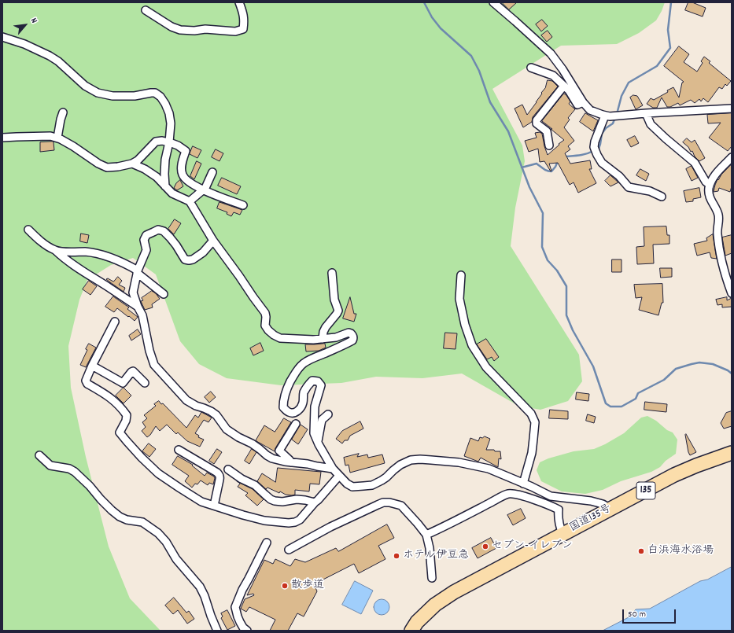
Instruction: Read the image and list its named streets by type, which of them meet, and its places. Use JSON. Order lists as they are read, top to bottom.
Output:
{
  "streets": {
    "highway": ["135", "国道135号"]
  },
  "places": [
    "セブン-イレブン",
    "白浜海水浴場",
    "ホテル伊豆急",
    "散歩道"
  ],
  "scale_bar": "50 m",
  "north": "top right"
}
